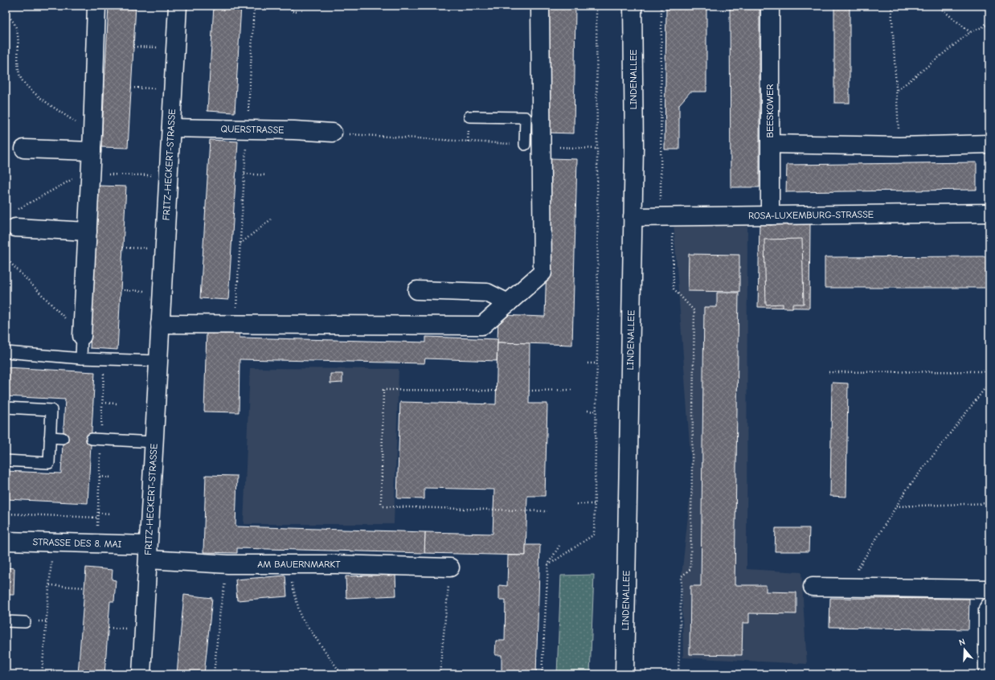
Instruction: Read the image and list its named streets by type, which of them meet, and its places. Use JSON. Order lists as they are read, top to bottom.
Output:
{
  "streets": {
    "street": [
      "LINDENALLEE",
      "BEESKOWER",
      "QUERSTRASSE",
      "FRITZ-HECKERT-STRASSE",
      "ROSA-LUXEMBURG-STRASSE",
      "STRASSE DES 8. MAI",
      "AM BAUERNMARKT"
    ]
  },
  "crossings": [
    ["LINDENALLEE", "ROSA-LUXEMBURG-STRASSE"],
    ["BEESKOWER", "ROSA-LUXEMBURG-STRASSE"],
    ["QUERSTRASSE", "FRITZ-HECKERT-STRASSE"],
    ["FRITZ-HECKERT-STRASSE", "STRASSE DES 8. MAI"],
    ["FRITZ-HECKERT-STRASSE", "AM BAUERNMARKT"],
    ["STRASSE DES 8. MAI", "AM BAUERNMARKT"]
  ],
  "north": "top"
}
